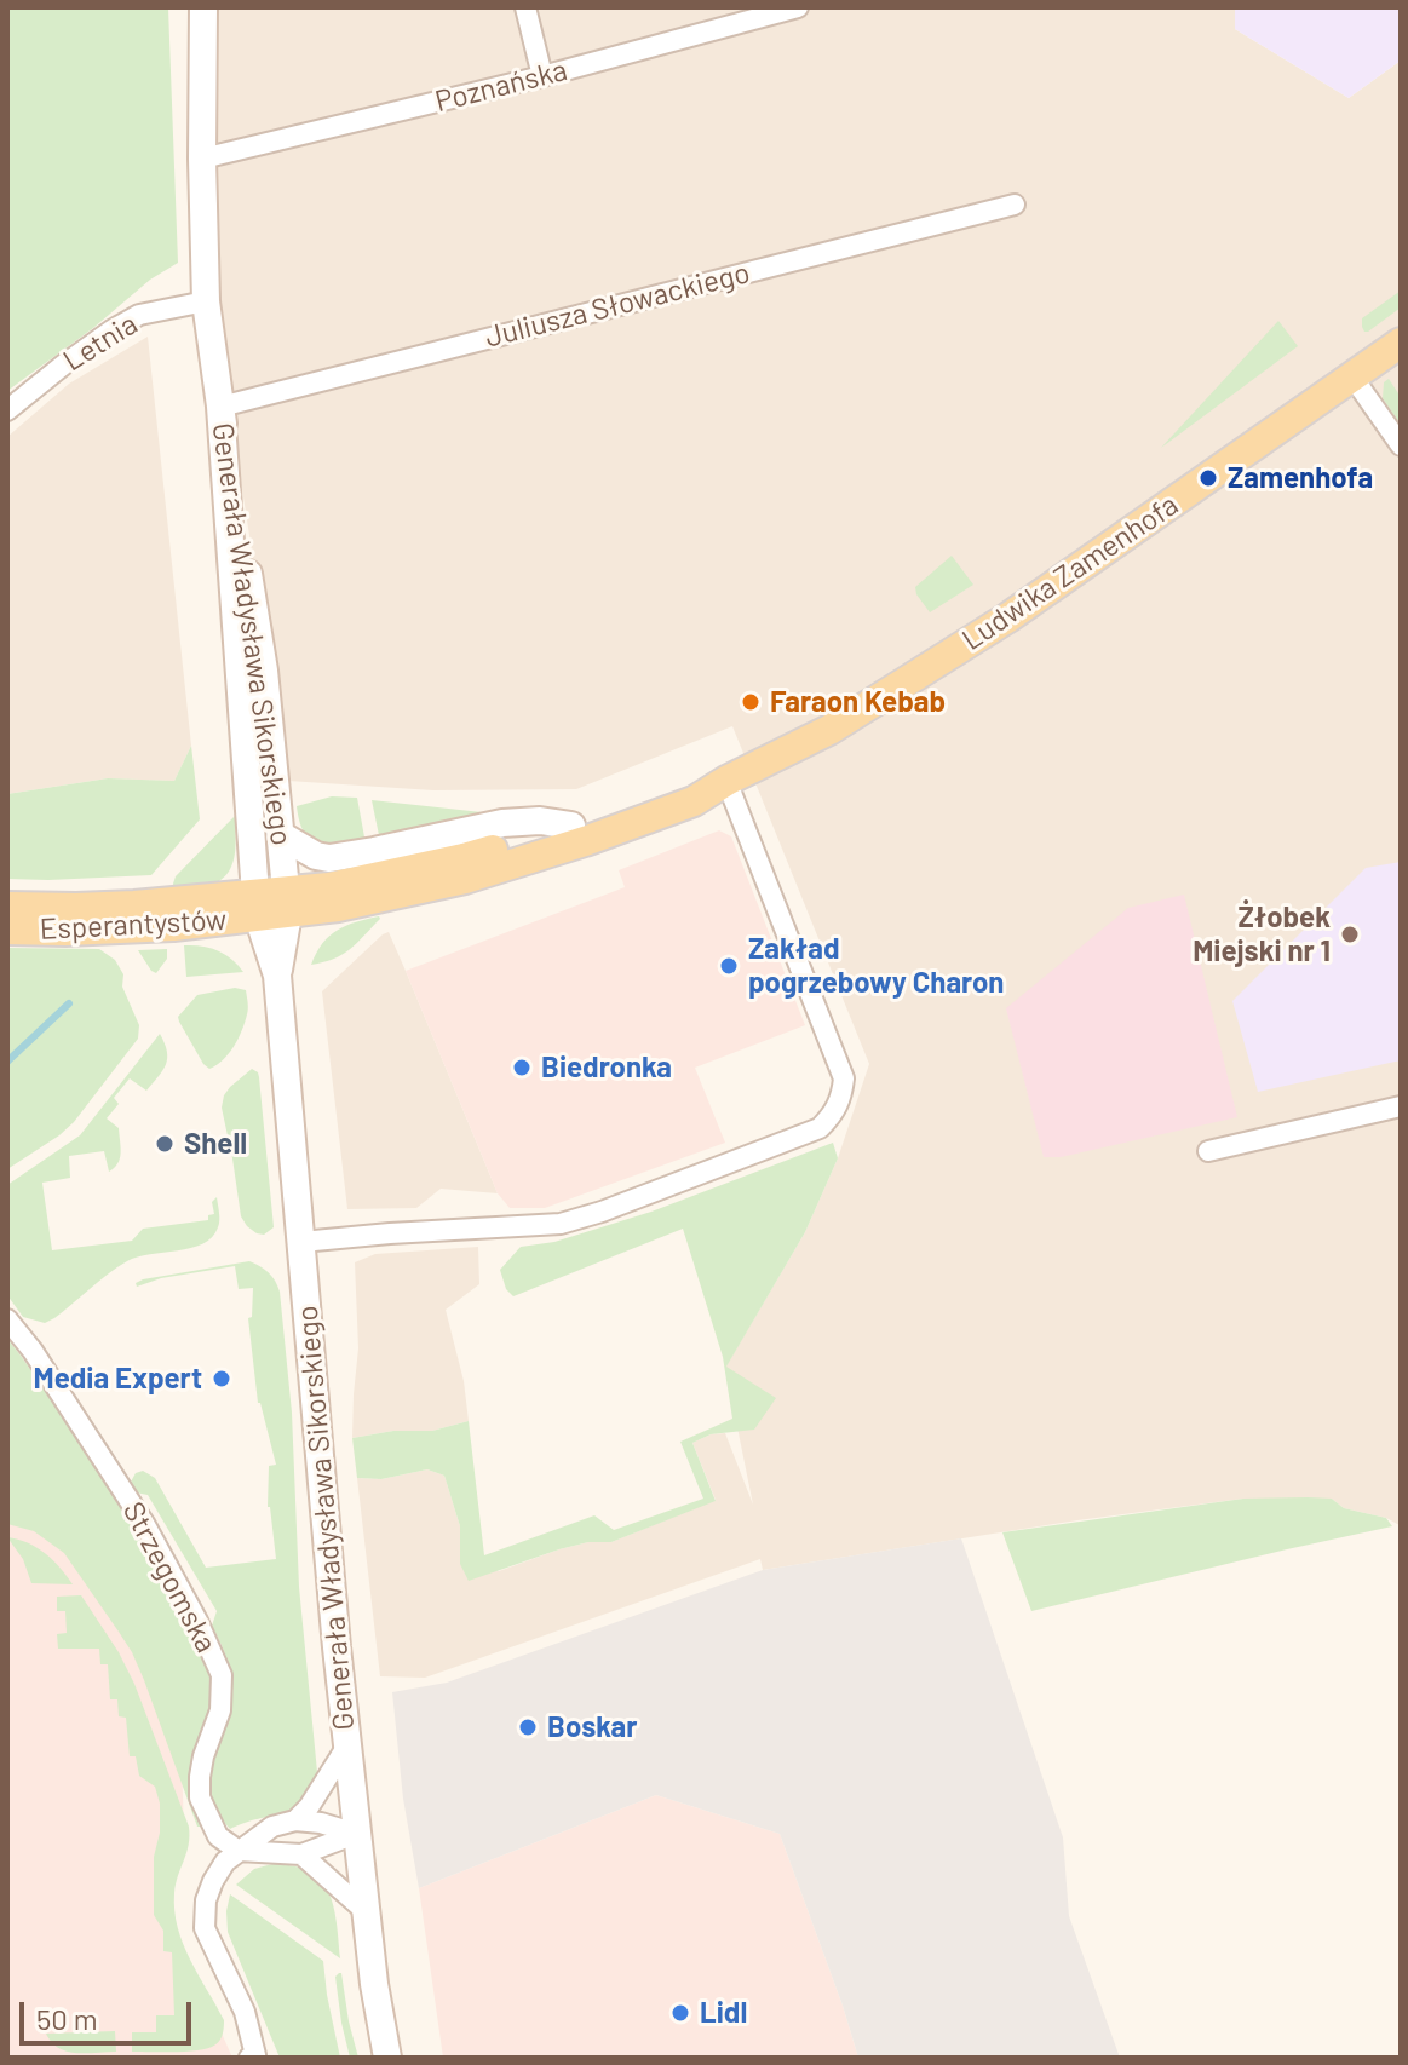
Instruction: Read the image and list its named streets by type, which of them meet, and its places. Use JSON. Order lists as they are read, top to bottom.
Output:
{
  "streets": {
    "main road": ["Ludwika Zamenhofa", "Esperantystów"],
    "street": [
      "Poznańska",
      "Juliusza Słowackiego",
      "Letnia",
      "Generała Władysława Sikorskiego",
      "Strzegomska"
    ]
  },
  "crossings": [
    ["Poznańska", "Generała Władysława Sikorskiego"],
    ["Juliusza Słowackiego", "Generała Władysława Sikorskiego"],
    ["Letnia", "Generała Władysława Sikorskiego"],
    ["Ludwika Zamenhofa", "Generała Władysława Sikorskiego"],
    ["Generała Władysława Sikorskiego", "Esperantystów"]
  ],
  "places": [
    "Zamenhofa",
    "Faraon Kebab",
    "Żłobek Miejski nr 1",
    "Zakład pogrzebowy Charon",
    "Biedronka",
    "Shell",
    "Media Expert",
    "Boskar",
    "Lidl"
  ],
  "scale_bar": "50 m"
}
